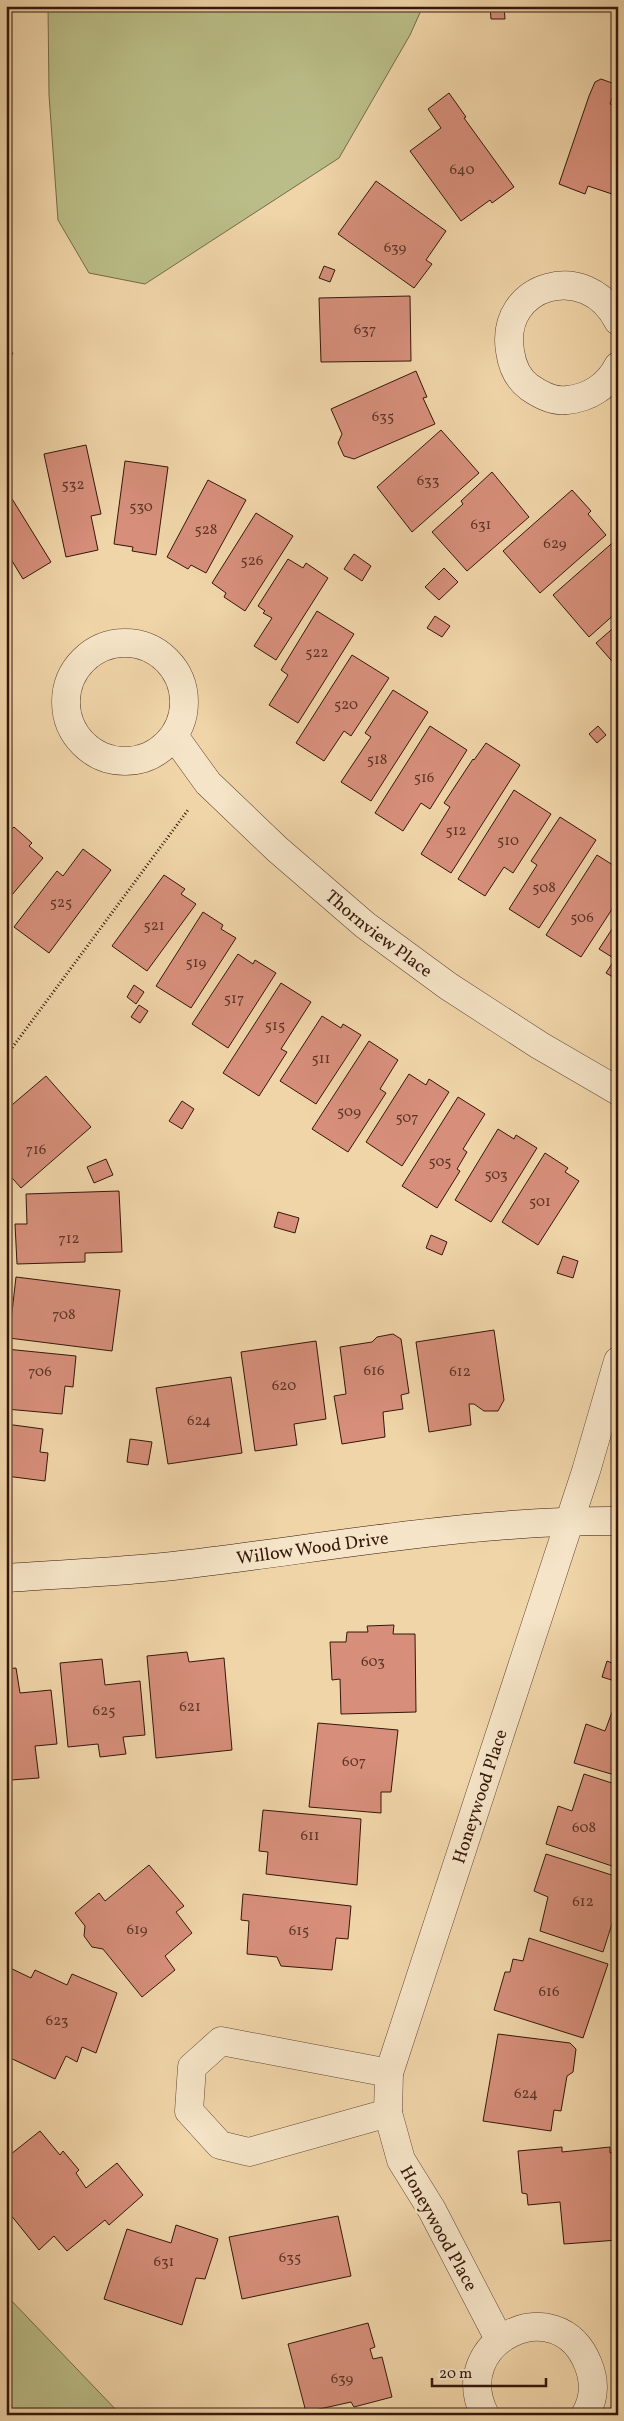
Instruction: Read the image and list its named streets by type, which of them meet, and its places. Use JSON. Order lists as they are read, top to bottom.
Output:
{
  "streets": {
    "street": ["Thornview Place", "Willow Wood Drive", "Honeywood Place"]
  },
  "crossings": [
    ["Willow Wood Drive", "Honeywood Place"]
  ],
  "house_numbers": [
    "640",
    "639",
    "637",
    "635",
    "633",
    "532",
    "530",
    "631",
    "528",
    "629",
    "526",
    "522",
    "520",
    "518",
    "516",
    "512",
    "510",
    "508",
    "525",
    "506",
    "521",
    "519",
    "517",
    "515",
    "511",
    "509",
    "507",
    "716",
    "505",
    "503",
    "501",
    "712",
    "708",
    "616",
    "706",
    "612",
    "620",
    "624",
    "603",
    "621",
    "625",
    "607",
    "608",
    "611",
    "612",
    "619",
    "615",
    "616",
    "623",
    "624",
    "635",
    "631",
    "639"
  ],
  "scale_bar": "20 m"
}
